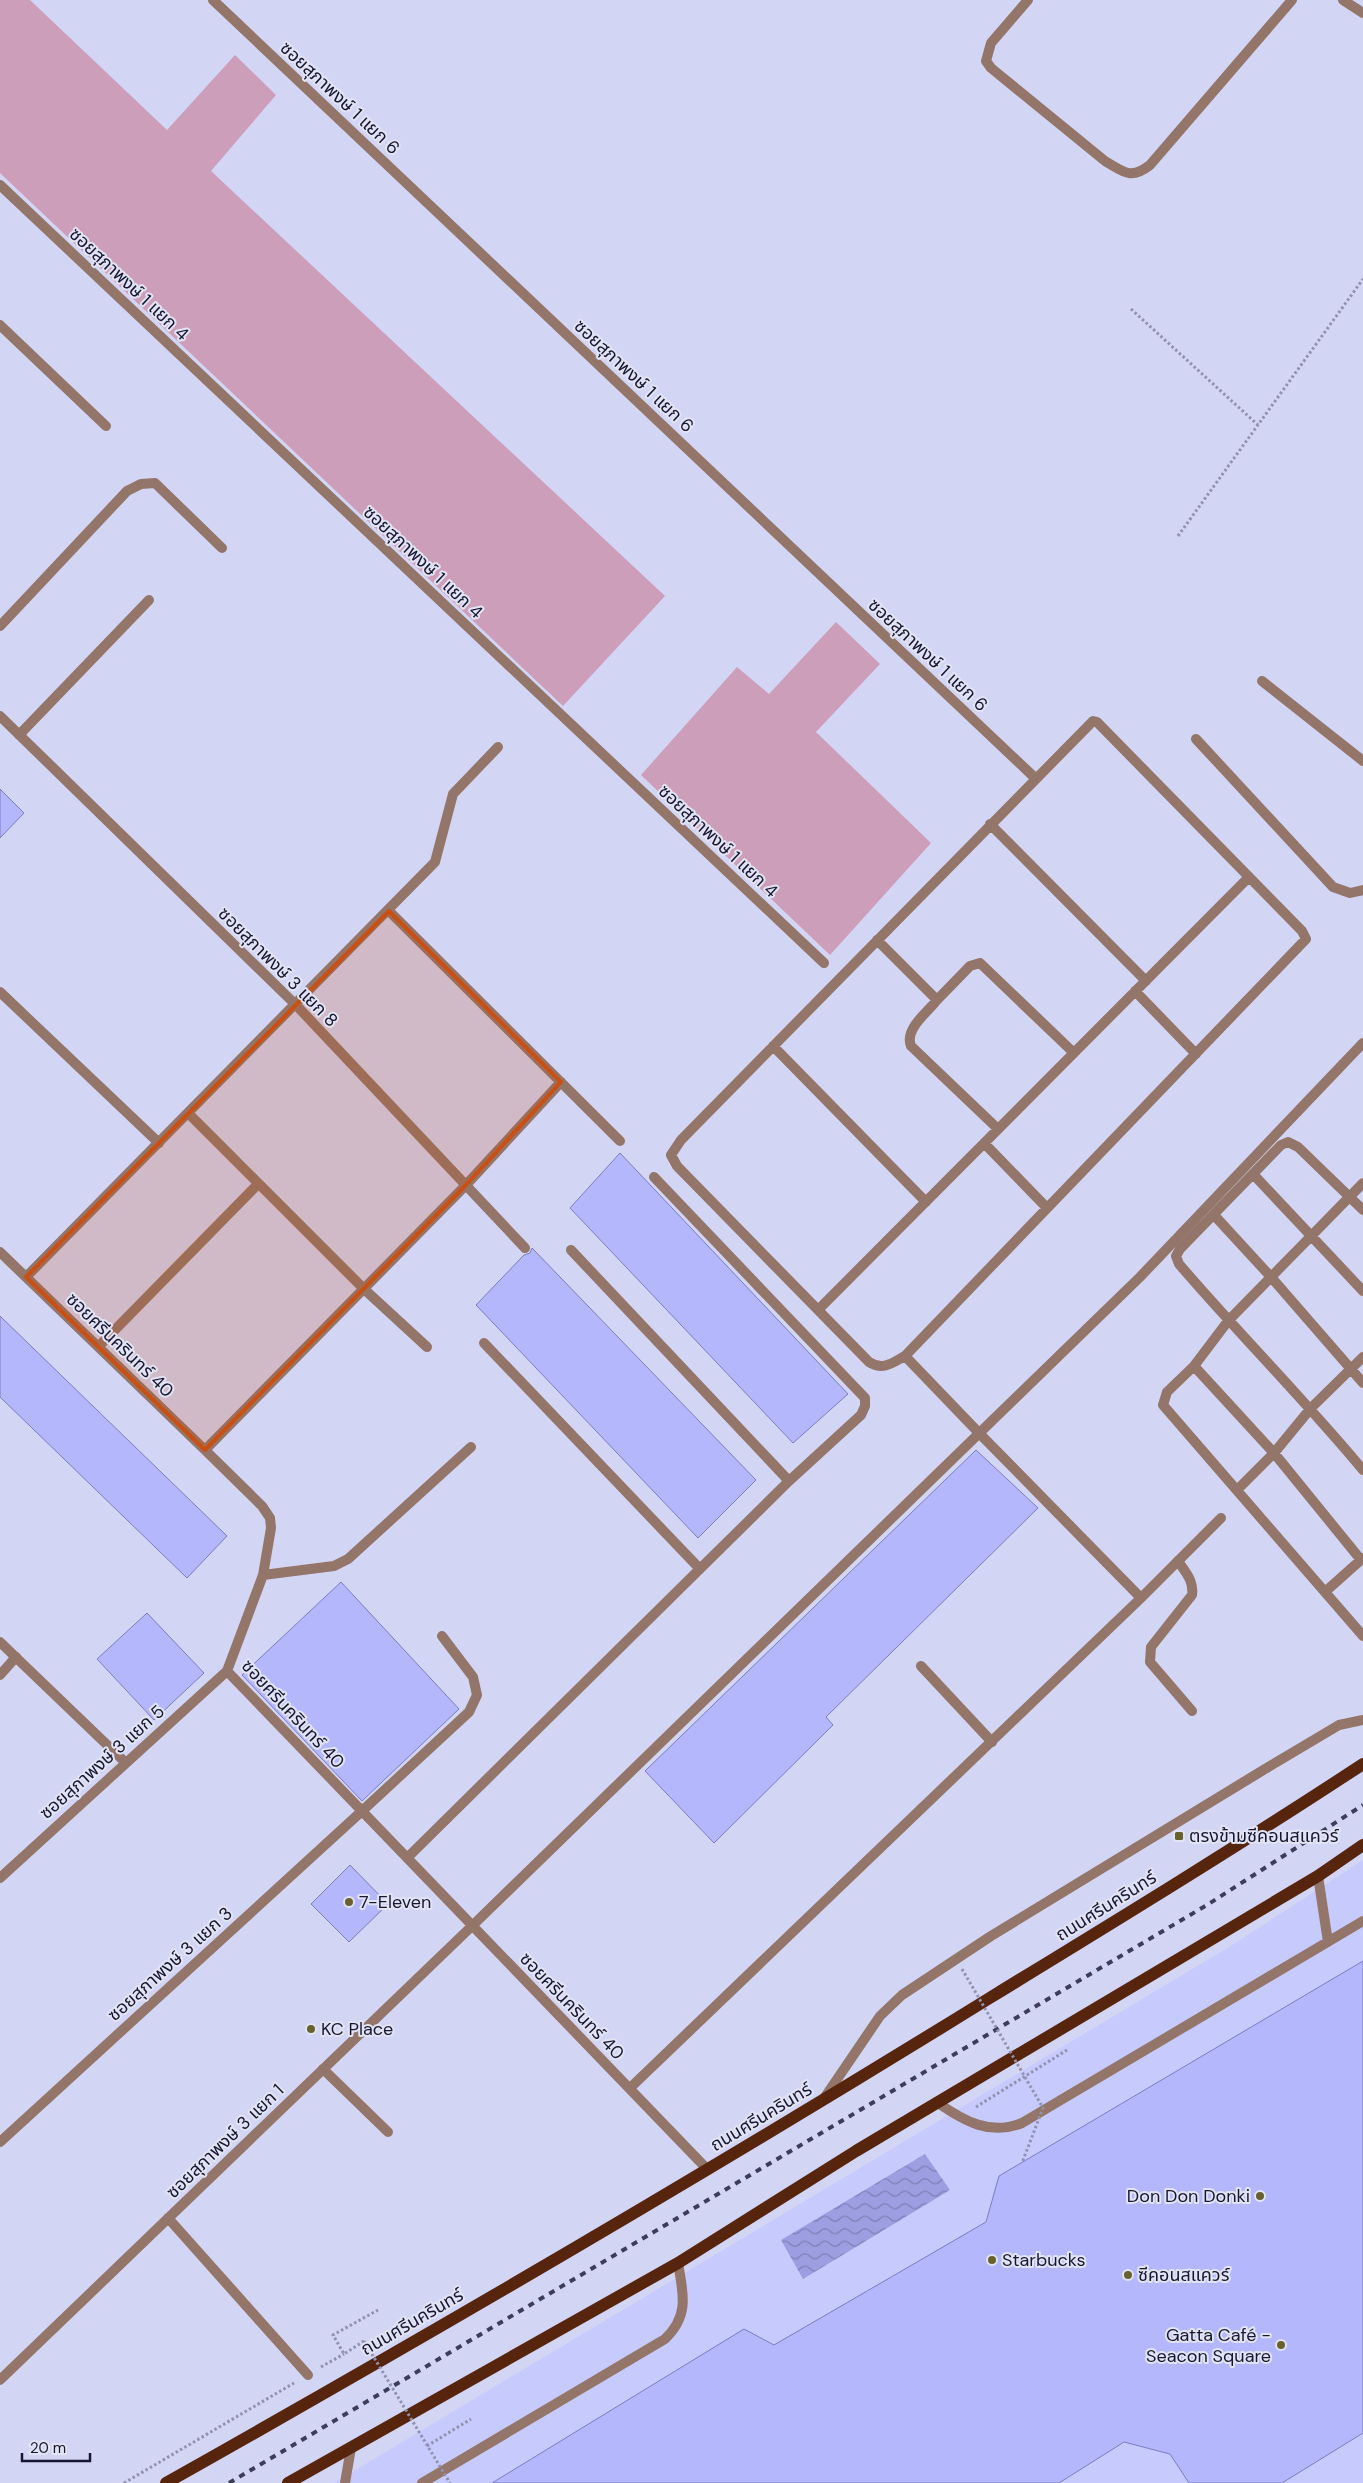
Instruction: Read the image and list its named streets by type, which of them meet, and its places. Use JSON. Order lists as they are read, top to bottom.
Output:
{
  "streets": {
    "main road": ["ถนนศรีนครินทร์"],
    "street": [
      "ซอยสุภาพงษ์ 1 แยก 6",
      "ซอยสุภาพงษ์ 1 แยก 4",
      "ซอยสุภาพงษ์ 3 แยก 8",
      "ซอยศรีนครินทร์ 40",
      "ซอยสุภาพงษ์ 3 แยก 5",
      "ซอยสุภาพงษ์ 3 แยก 3",
      "ซอยสุภาพงษ์ 3 แยก 1"
    ]
  },
  "crossings": [
    ["ซอยศรีนครินทร์ 40", "ซอยสุภาพงษ์ 3 แยก 5"],
    ["ซอยศรีนครินทร์ 40", "ถนนศรีนครินทร์"],
    ["ซอยศรีนครินทร์ 40", "ซอยสุภาพงษ์ 3 แยก 3"],
    ["ซอยศรีนครินทร์ 40", "ซอยสุภาพงษ์ 3 แยก 1"]
  ],
  "places": {
    "transit": ["ตรงข้ามซีคอนสแควร์"],
    "other": [
      "7-Eleven",
      "KC Place",
      "Don Don Donki",
      "Starbucks",
      "ซีคอนสแควร์",
      "Gatta Café - Seacon Square"
    ]
  },
  "scale_bar": "20 m"
}
